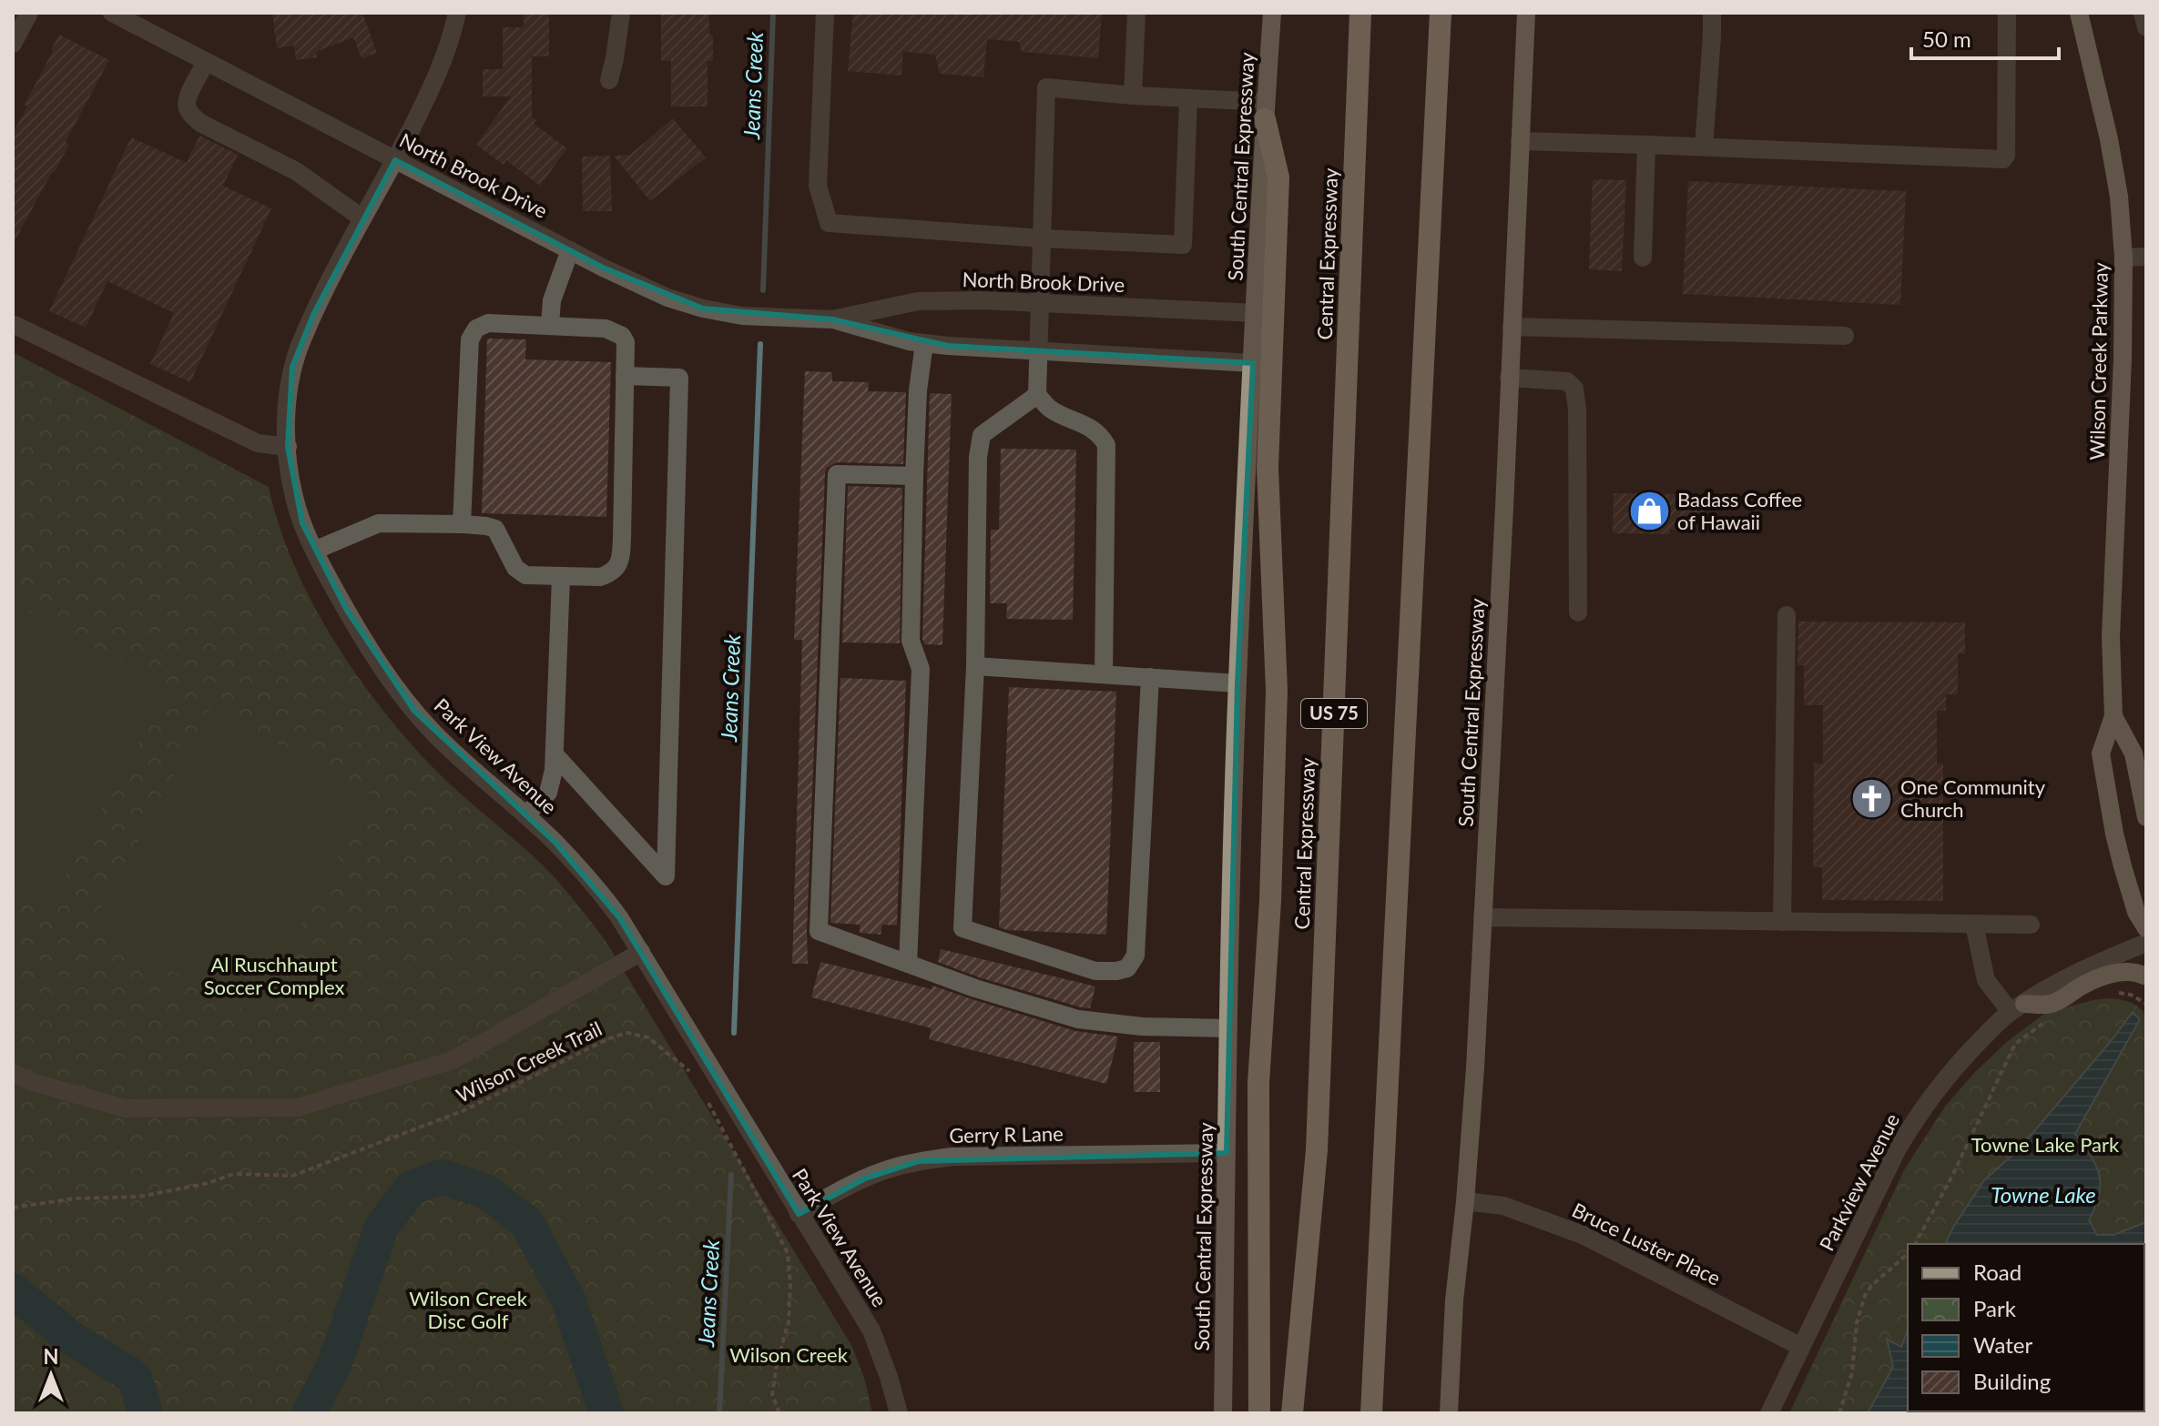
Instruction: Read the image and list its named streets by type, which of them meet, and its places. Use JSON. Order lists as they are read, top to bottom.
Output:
{
  "streets": {
    "highway": ["Central Expressway", "US 75"],
    "main road": ["South Central Expressway", "Wilson Creek Parkway"],
    "street": [
      "North Brook Drive",
      "Park View Avenue",
      "Gerry R Lane",
      "Parkview Avenue",
      "Bruce Luster Place"
    ],
    "path": ["Wilson Creek Trail"]
  },
  "crossings": [
    ["South Central Expressway", "North Brook Drive"],
    ["South Central Expressway", "Gerry R Lane"],
    ["South Central Expressway", "Bruce Luster Place"],
    ["North Brook Drive", "Park View Avenue"],
    ["Park View Avenue", "Gerry R Lane"],
    ["Parkview Avenue", "Bruce Luster Place"]
  ],
  "water": ["Jeans Creek", "Towne Lake"],
  "parks": [
    "Al Ruschhaupt Soccer Complex",
    "Towne Lake Park",
    "Wilson Creek Disc Golf",
    "Wilson Creek"
  ],
  "places": {
    "shop": ["Badass Coffee of Hawaii"],
    "church": ["One Community Church"]
  },
  "legend": [
    "Road",
    "Park",
    "Water",
    "Building"
  ],
  "scale_bar": "50 m",
  "north": "top"
}
